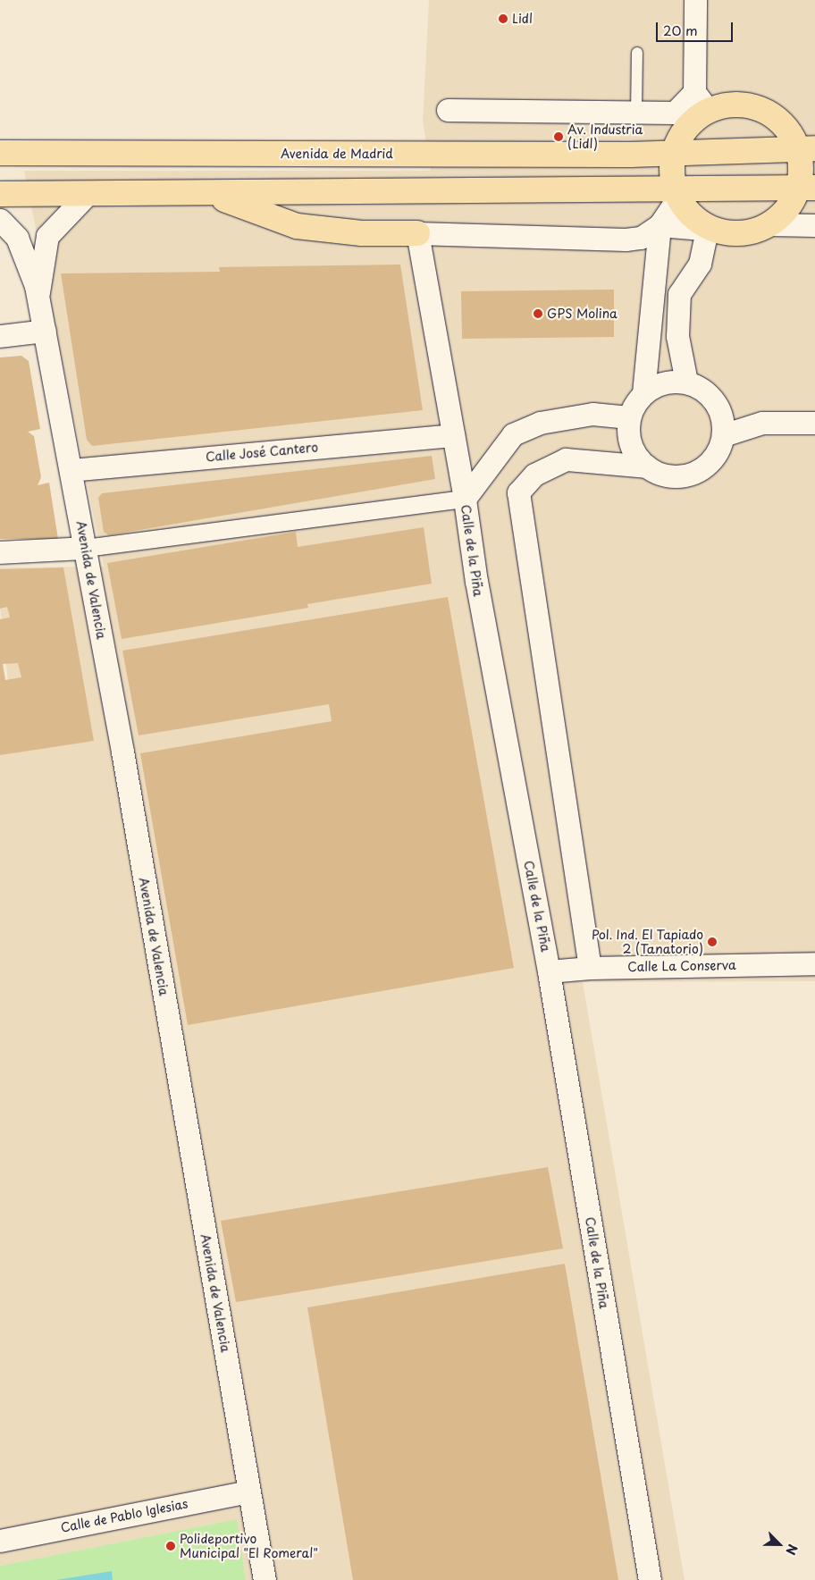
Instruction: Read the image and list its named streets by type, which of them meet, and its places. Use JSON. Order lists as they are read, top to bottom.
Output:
{
  "streets": {
    "main road": ["Avenida de Madrid"],
    "street": [
      "Calle José Cantero",
      "Calle de la Piña",
      "Avenida de Valencia",
      "Calle La Conserva",
      "Calle de Pablo Iglesias"
    ]
  },
  "crossings": [
    ["Calle José Cantero", "Calle de la Piña"],
    ["Calle José Cantero", "Avenida de Valencia"],
    ["Calle de la Piña", "Calle La Conserva"],
    ["Avenida de Valencia", "Calle de Pablo Iglesias"]
  ],
  "places": [
    "Lidl",
    "Av. Industria (Lidl)",
    "GPS Molina",
    "Pol. Ind. El Tapiado 2 (Tanatorio)",
    "Polideportivo Municipal \"El Romeral\""
  ],
  "scale_bar": "20 m",
  "north": "bottom right"
}
